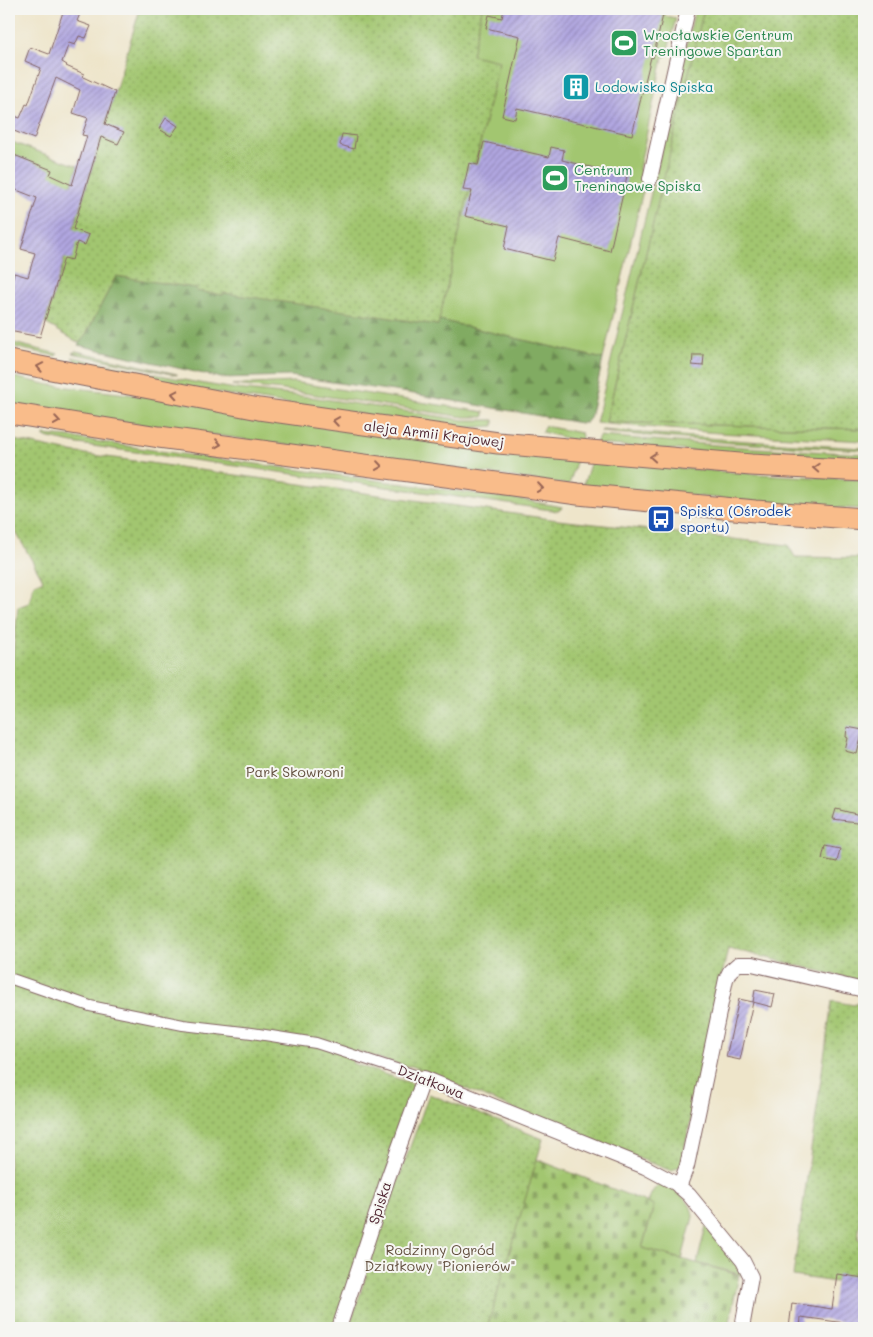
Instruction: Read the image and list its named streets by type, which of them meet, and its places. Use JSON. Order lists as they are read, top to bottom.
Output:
{
  "streets": {
    "main road": ["aleja Armii Krajowej"],
    "street": ["Działkowa", "Spiska"]
  },
  "crossings": [
    ["Działkowa", "Spiska"]
  ],
  "parks": ["Park Skowroni", "Rodzinny Ogród Działkowy \"Pionierów\""],
  "places": {
    "sports": ["Wrocławskie Centrum Treningowe Spartan", "Centrum Treningowe Spiska"],
    "building": ["Lodowisko Spiska"],
    "bus stop": ["Spiska (Ośrodek sportu)"]
  }
}
